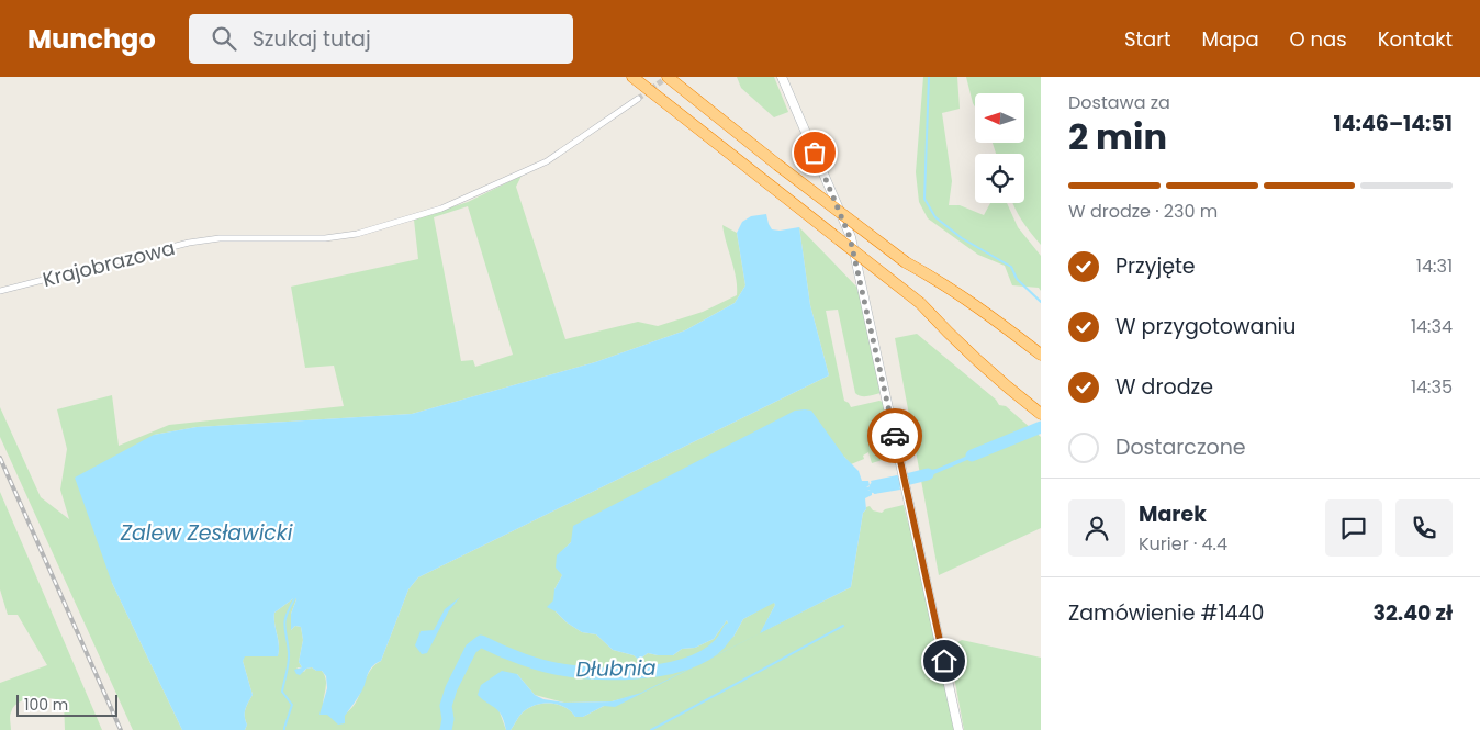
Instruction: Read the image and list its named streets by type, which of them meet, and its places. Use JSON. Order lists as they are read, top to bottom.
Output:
{
  "streets": {
    "street": ["Krajobrazowa"]
  },
  "water": ["Zalew Zesławicki", "Dłubnia"],
  "scale_bar": "100 m",
  "north": "left",
  "page": {
    "header": "Munchgo",
    "search": "Szukaj tutaj",
    "nav": [
      "Start",
      "Mapa",
      "O nas",
      "Kontakt"
    ],
    "heading": ["2 min", "Dostawa za", "14:46–14:51"],
    "panel": [
      "Marek",
      "Kurier · 4.4",
      "Zamówienie #1440",
      "32.40 zł"
    ],
    "bar": "W drodze · 230 m",
    "list": [
      ["Przyjęte", "14:31"],
      ["W przygotowaniu", "14:34"],
      ["W drodze", "14:35"],
      "Dostarczone"
    ],
    "scale": "100 m"
  }
}
